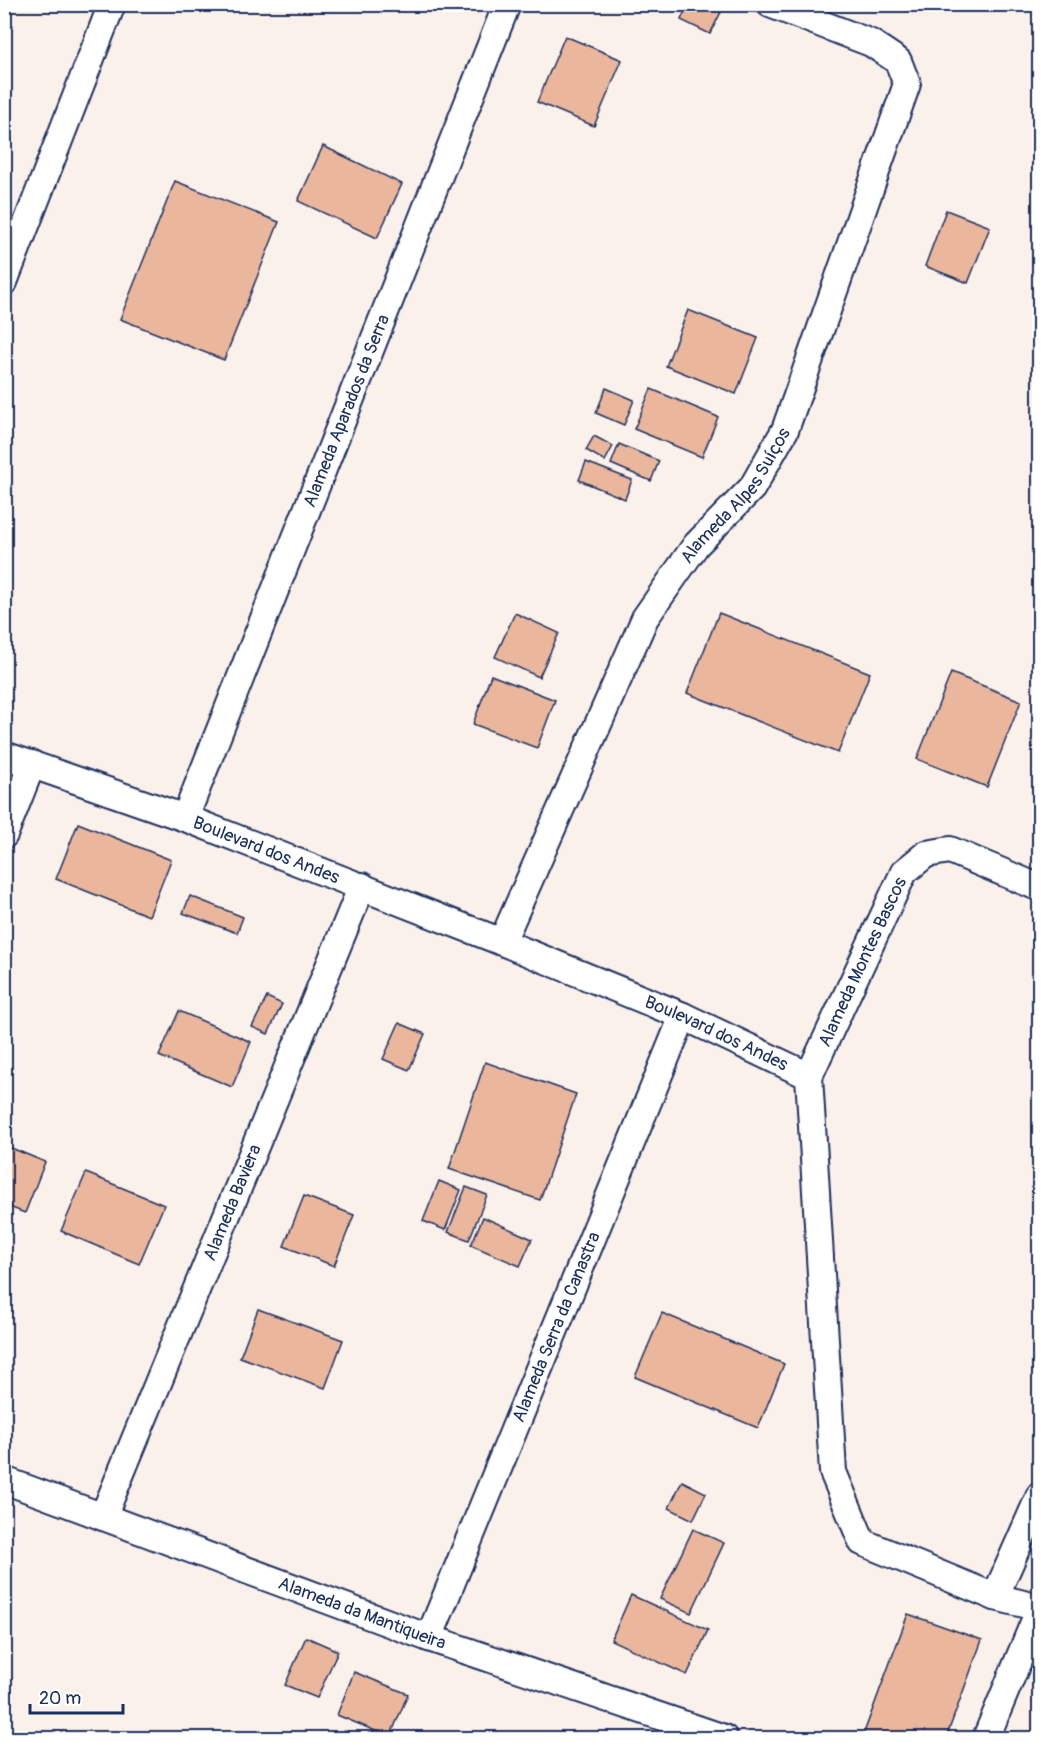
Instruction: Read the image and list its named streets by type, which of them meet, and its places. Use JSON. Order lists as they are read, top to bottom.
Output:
{
  "streets": {
    "street": [
      "Alameda Aparados da Serra",
      "Alameda Alpes Suíços",
      "Boulevard dos Andes",
      "Alameda Montes Bascos",
      "Alameda Baviera",
      "Alameda Serra da Canastra",
      "Alameda da Mantiqueira"
    ]
  },
  "crossings": [
    ["Alameda Aparados da Serra", "Boulevard dos Andes"],
    ["Alameda Alpes Suíços", "Boulevard dos Andes"],
    ["Boulevard dos Andes", "Alameda Montes Bascos"],
    ["Boulevard dos Andes", "Alameda Baviera"],
    ["Boulevard dos Andes", "Alameda Serra da Canastra"],
    ["Alameda Baviera", "Alameda da Mantiqueira"],
    ["Alameda Serra da Canastra", "Alameda da Mantiqueira"]
  ],
  "scale_bar": "20 m"
}
